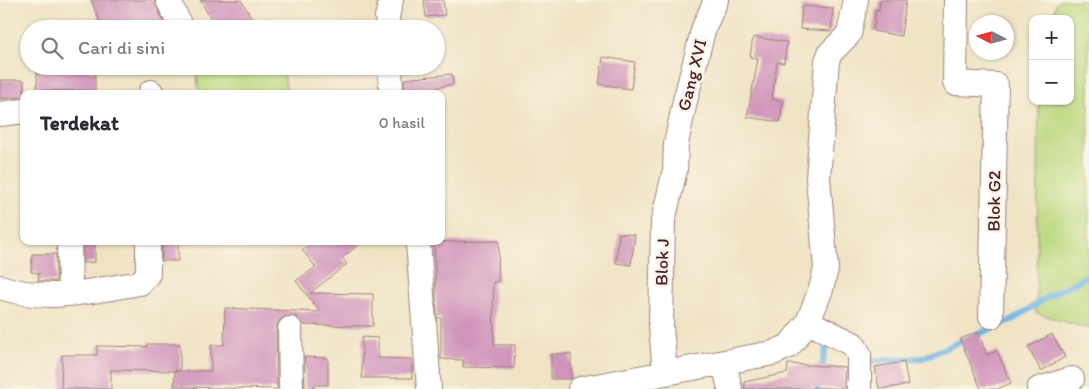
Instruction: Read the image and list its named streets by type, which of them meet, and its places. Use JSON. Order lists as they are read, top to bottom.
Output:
{
  "streets": {
    "street": ["Gang XVI", "Blok G2", "Blok J"]
  },
  "crossings": [
    ["Gang XVI", "Blok J"]
  ],
  "north": "left",
  "page": {
    "map_buttons": ["+", "−"],
    "search": "Cari di sini",
    "heading": ["Terdekat", "0 hasil"]
  }
}
